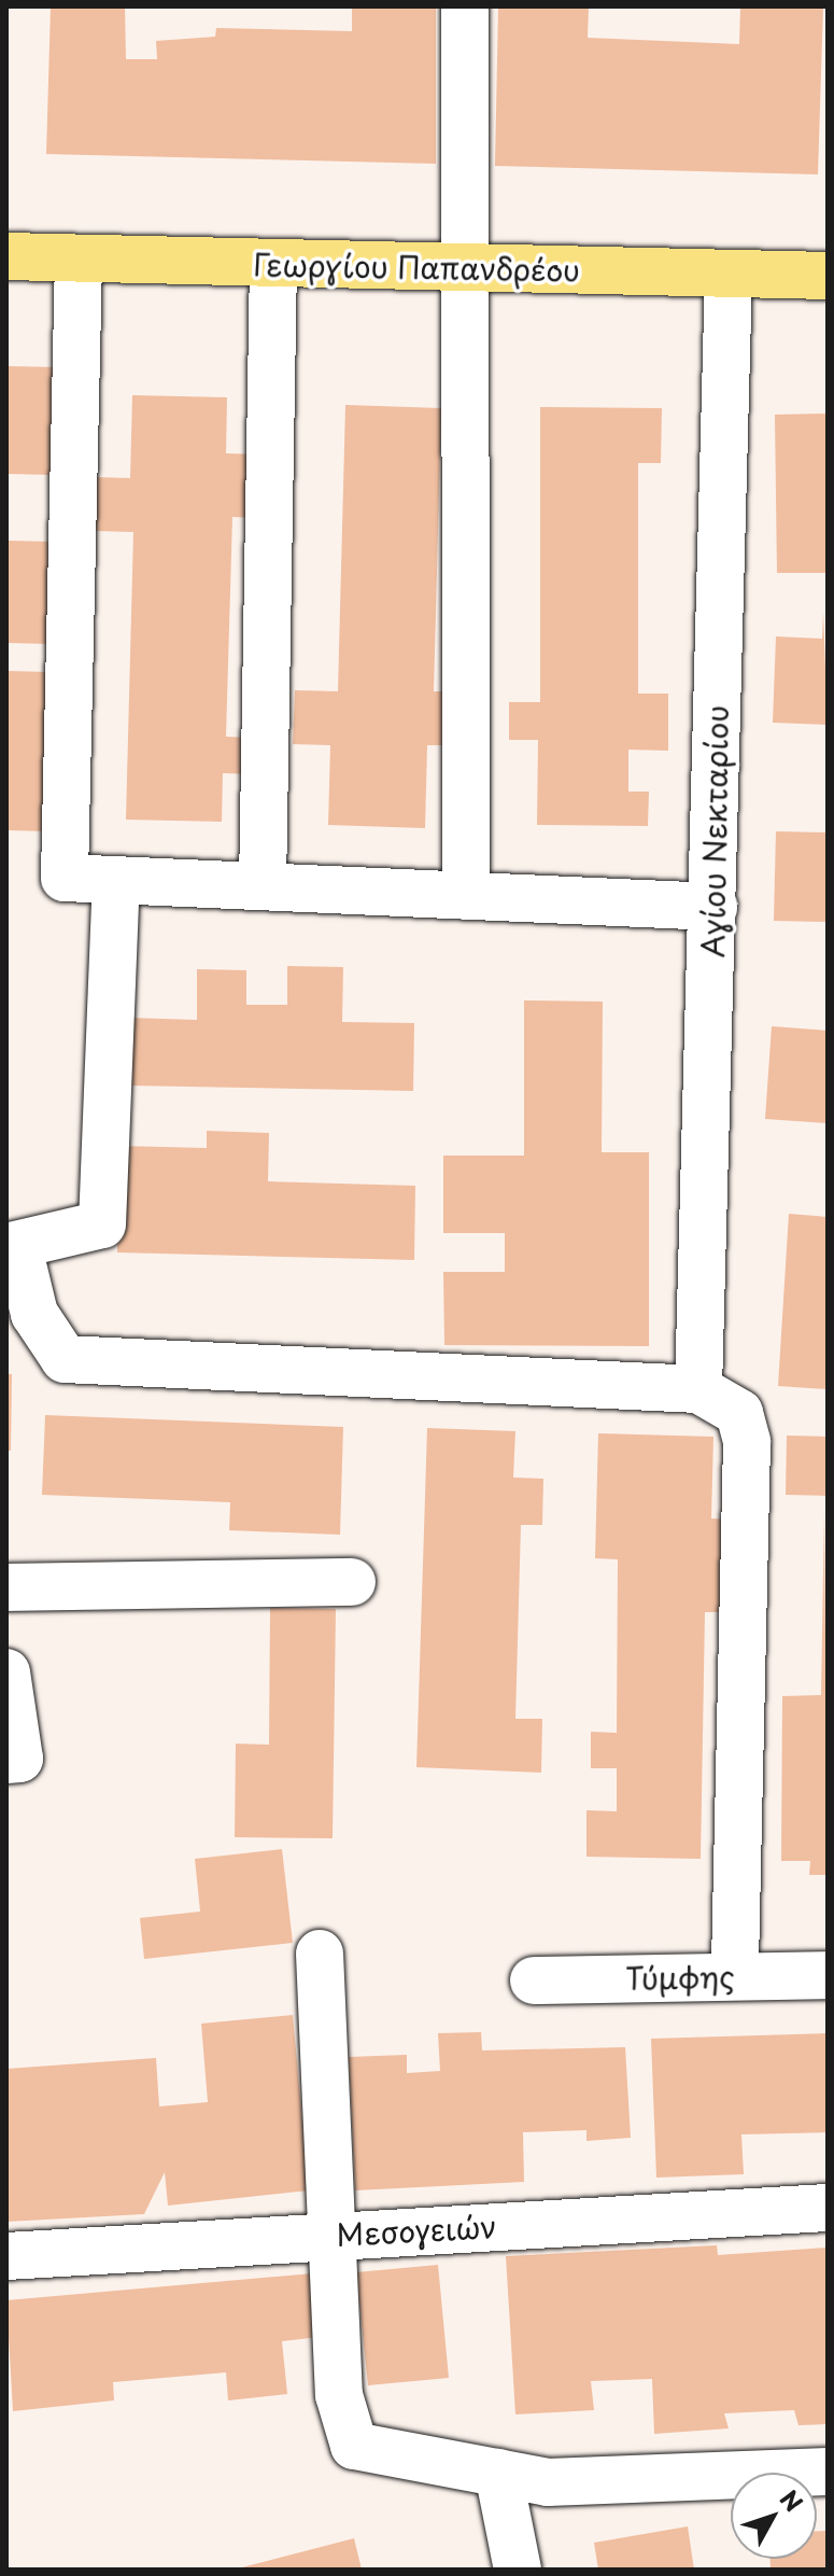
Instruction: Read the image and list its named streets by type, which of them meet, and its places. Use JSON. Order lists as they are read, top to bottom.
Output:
{
  "streets": {
    "main road": ["Γεωργίου Παπανδρέου"],
    "street": ["Αγίου Νεκταρίου", "Τύμφης", "Μεσογειών"]
  },
  "crossings": [
    ["Γεωργίου Παπανδρέου", "Αγίου Νεκταρίου"]
  ],
  "north": "top right"
}
